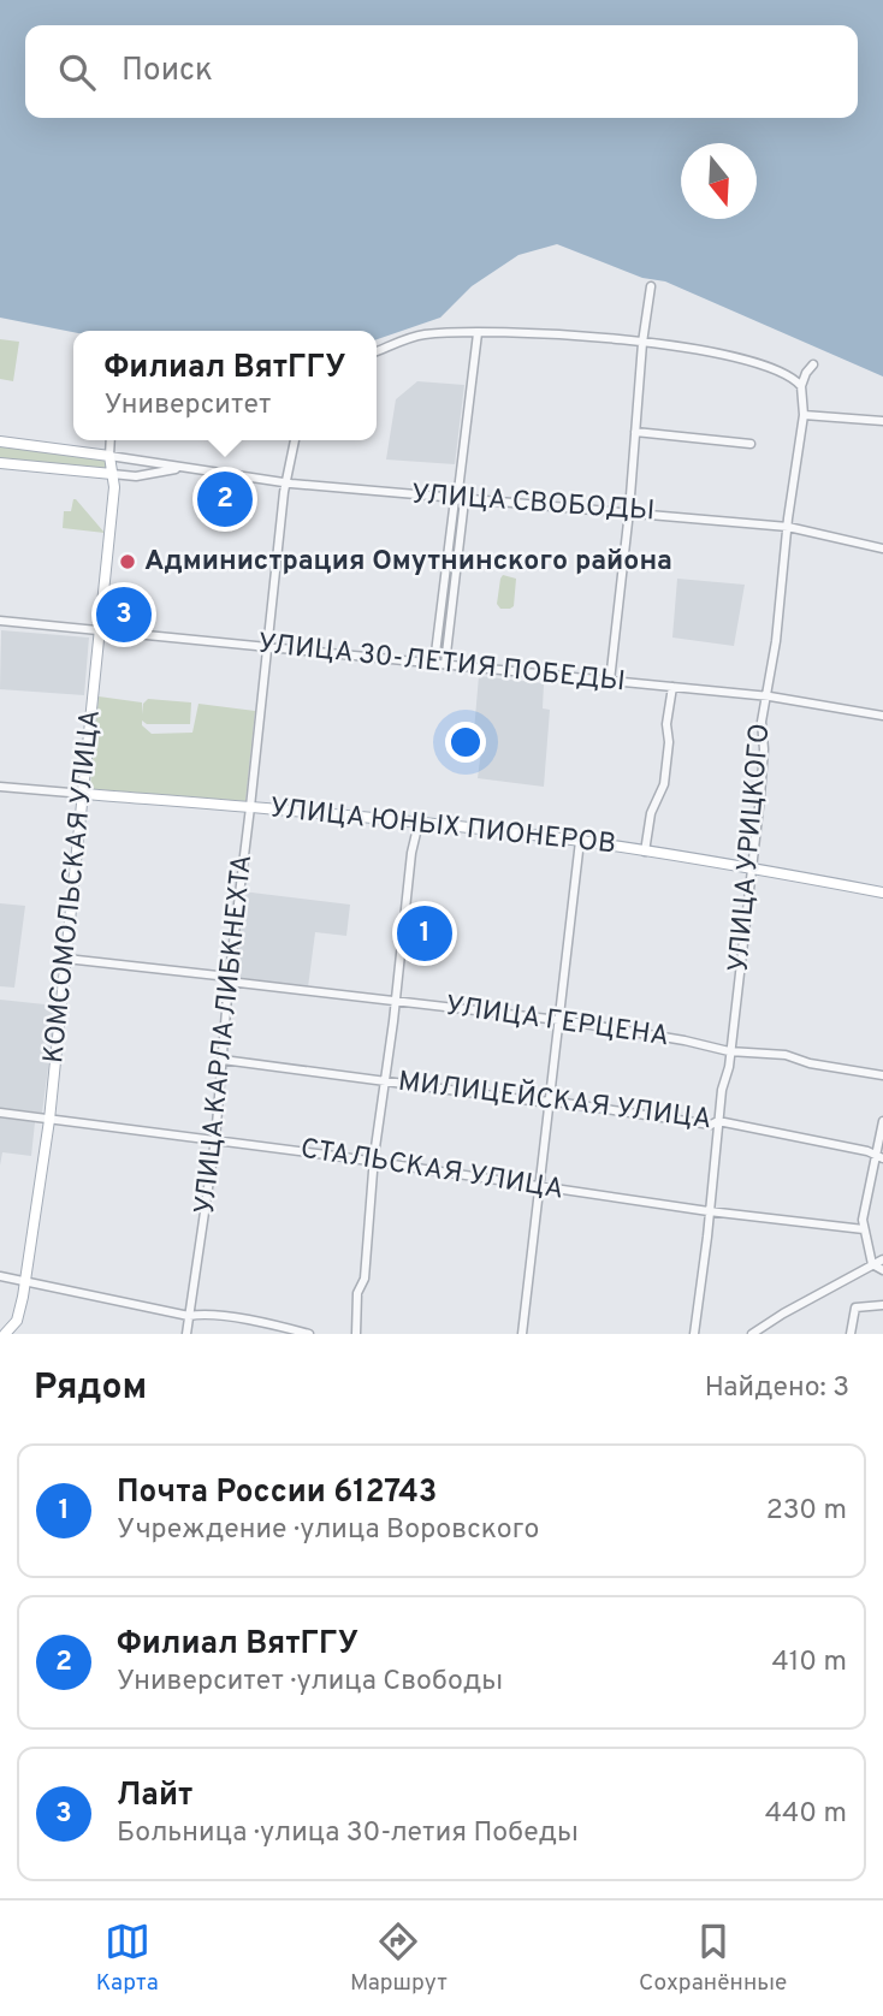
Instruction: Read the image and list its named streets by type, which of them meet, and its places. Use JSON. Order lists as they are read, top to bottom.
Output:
{
  "streets": {
    "main road": ["УЛИЦА СВОБОДЫ", "УЛИЦА ЮНЫХ ПИОНЕРОВ", "КОМСОМОЛЬСКАЯ УЛИЦА"],
    "street": [
      "УЛИЦА 30-ЛЕТИЯ ПОБЕДЫ",
      "УЛИЦА УРИЦКОГО",
      "УЛИЦА ГЕРЦЕНА",
      "УЛИЦА КАРЛА ЛИБКНЕХТА",
      "МИЛИЦЕЙСКАЯ УЛИЦА",
      "СТАЛЬСКАЯ УЛИЦА"
    ]
  },
  "crossings": [
    ["УЛИЦА СВОБОДЫ", "УЛИЦА УРИЦКОГО"],
    ["УЛИЦА СВОБОДЫ", "КОМСОМОЛЬСКАЯ УЛИЦА"],
    ["УЛИЦА СВОБОДЫ", "УЛИЦА КАРЛА ЛИБКНЕХТА"],
    ["УЛИЦА 30-ЛЕТИЯ ПОБЕДЫ", "УЛИЦА УРИЦКОГО"],
    ["УЛИЦА 30-ЛЕТИЯ ПОБЕДЫ", "КОМСОМОЛЬСКАЯ УЛИЦА"],
    ["УЛИЦА 30-ЛЕТИЯ ПОБЕДЫ", "УЛИЦА КАРЛА ЛИБКНЕХТА"],
    ["УЛИЦА ЮНЫХ ПИОНЕРОВ", "УЛИЦА УРИЦКОГО"],
    ["УЛИЦА ЮНЫХ ПИОНЕРОВ", "КОМСОМОЛЬСКАЯ УЛИЦА"],
    ["УЛИЦА ЮНЫХ ПИОНЕРОВ", "УЛИЦА КАРЛА ЛИБКНЕХТА"],
    ["УЛИЦА УРИЦКОГО", "УЛИЦА ГЕРЦЕНА"],
    ["УЛИЦА УРИЦКОГО", "МИЛИЦЕЙСКАЯ УЛИЦА"],
    ["УЛИЦА УРИЦКОГО", "СТАЛЬСКАЯ УЛИЦА"],
    ["КОМСОМОЛЬСКАЯ УЛИЦА", "УЛИЦА ГЕРЦЕНА"],
    ["КОМСОМОЛЬСКАЯ УЛИЦА", "СТАЛЬСКАЯ УЛИЦА"],
    ["УЛИЦА ГЕРЦЕНА", "УЛИЦА КАРЛА ЛИБКНЕХТА"],
    ["УЛИЦА КАРЛА ЛИБКНЕХТА", "МИЛИЦЕЙСКАЯ УЛИЦА"],
    ["УЛИЦА КАРЛА ЛИБКНЕХТА", "СТАЛЬСКАЯ УЛИЦА"]
  ],
  "places": ["Администрация Омутнинского района"],
  "north": "bottom",
  "page": {
    "search": "Поиск",
    "popup": ["Филиал ВятГГУ", "Университет"],
    "pins": ["2", "3", "1"],
    "heading": ["Рядом", "Найдено: 3"],
    "list": [
      {
        "mark": "1",
        "name": "Почта России 612743",
        "note": "Учреждение · улица Воровского",
        "value": "230 m"
      },
      {
        "mark": "2",
        "name": "Филиал ВятГГУ",
        "note": "Университет · улица Свободы",
        "value": "410 m"
      },
      {
        "mark": "3",
        "name": "Лайт",
        "note": "Больница · улица 30-летия Победы",
        "value": "440 m"
      }
    ],
    "nav": ["Карта", "Маршрут", "Сохранённые"]
  }
}
